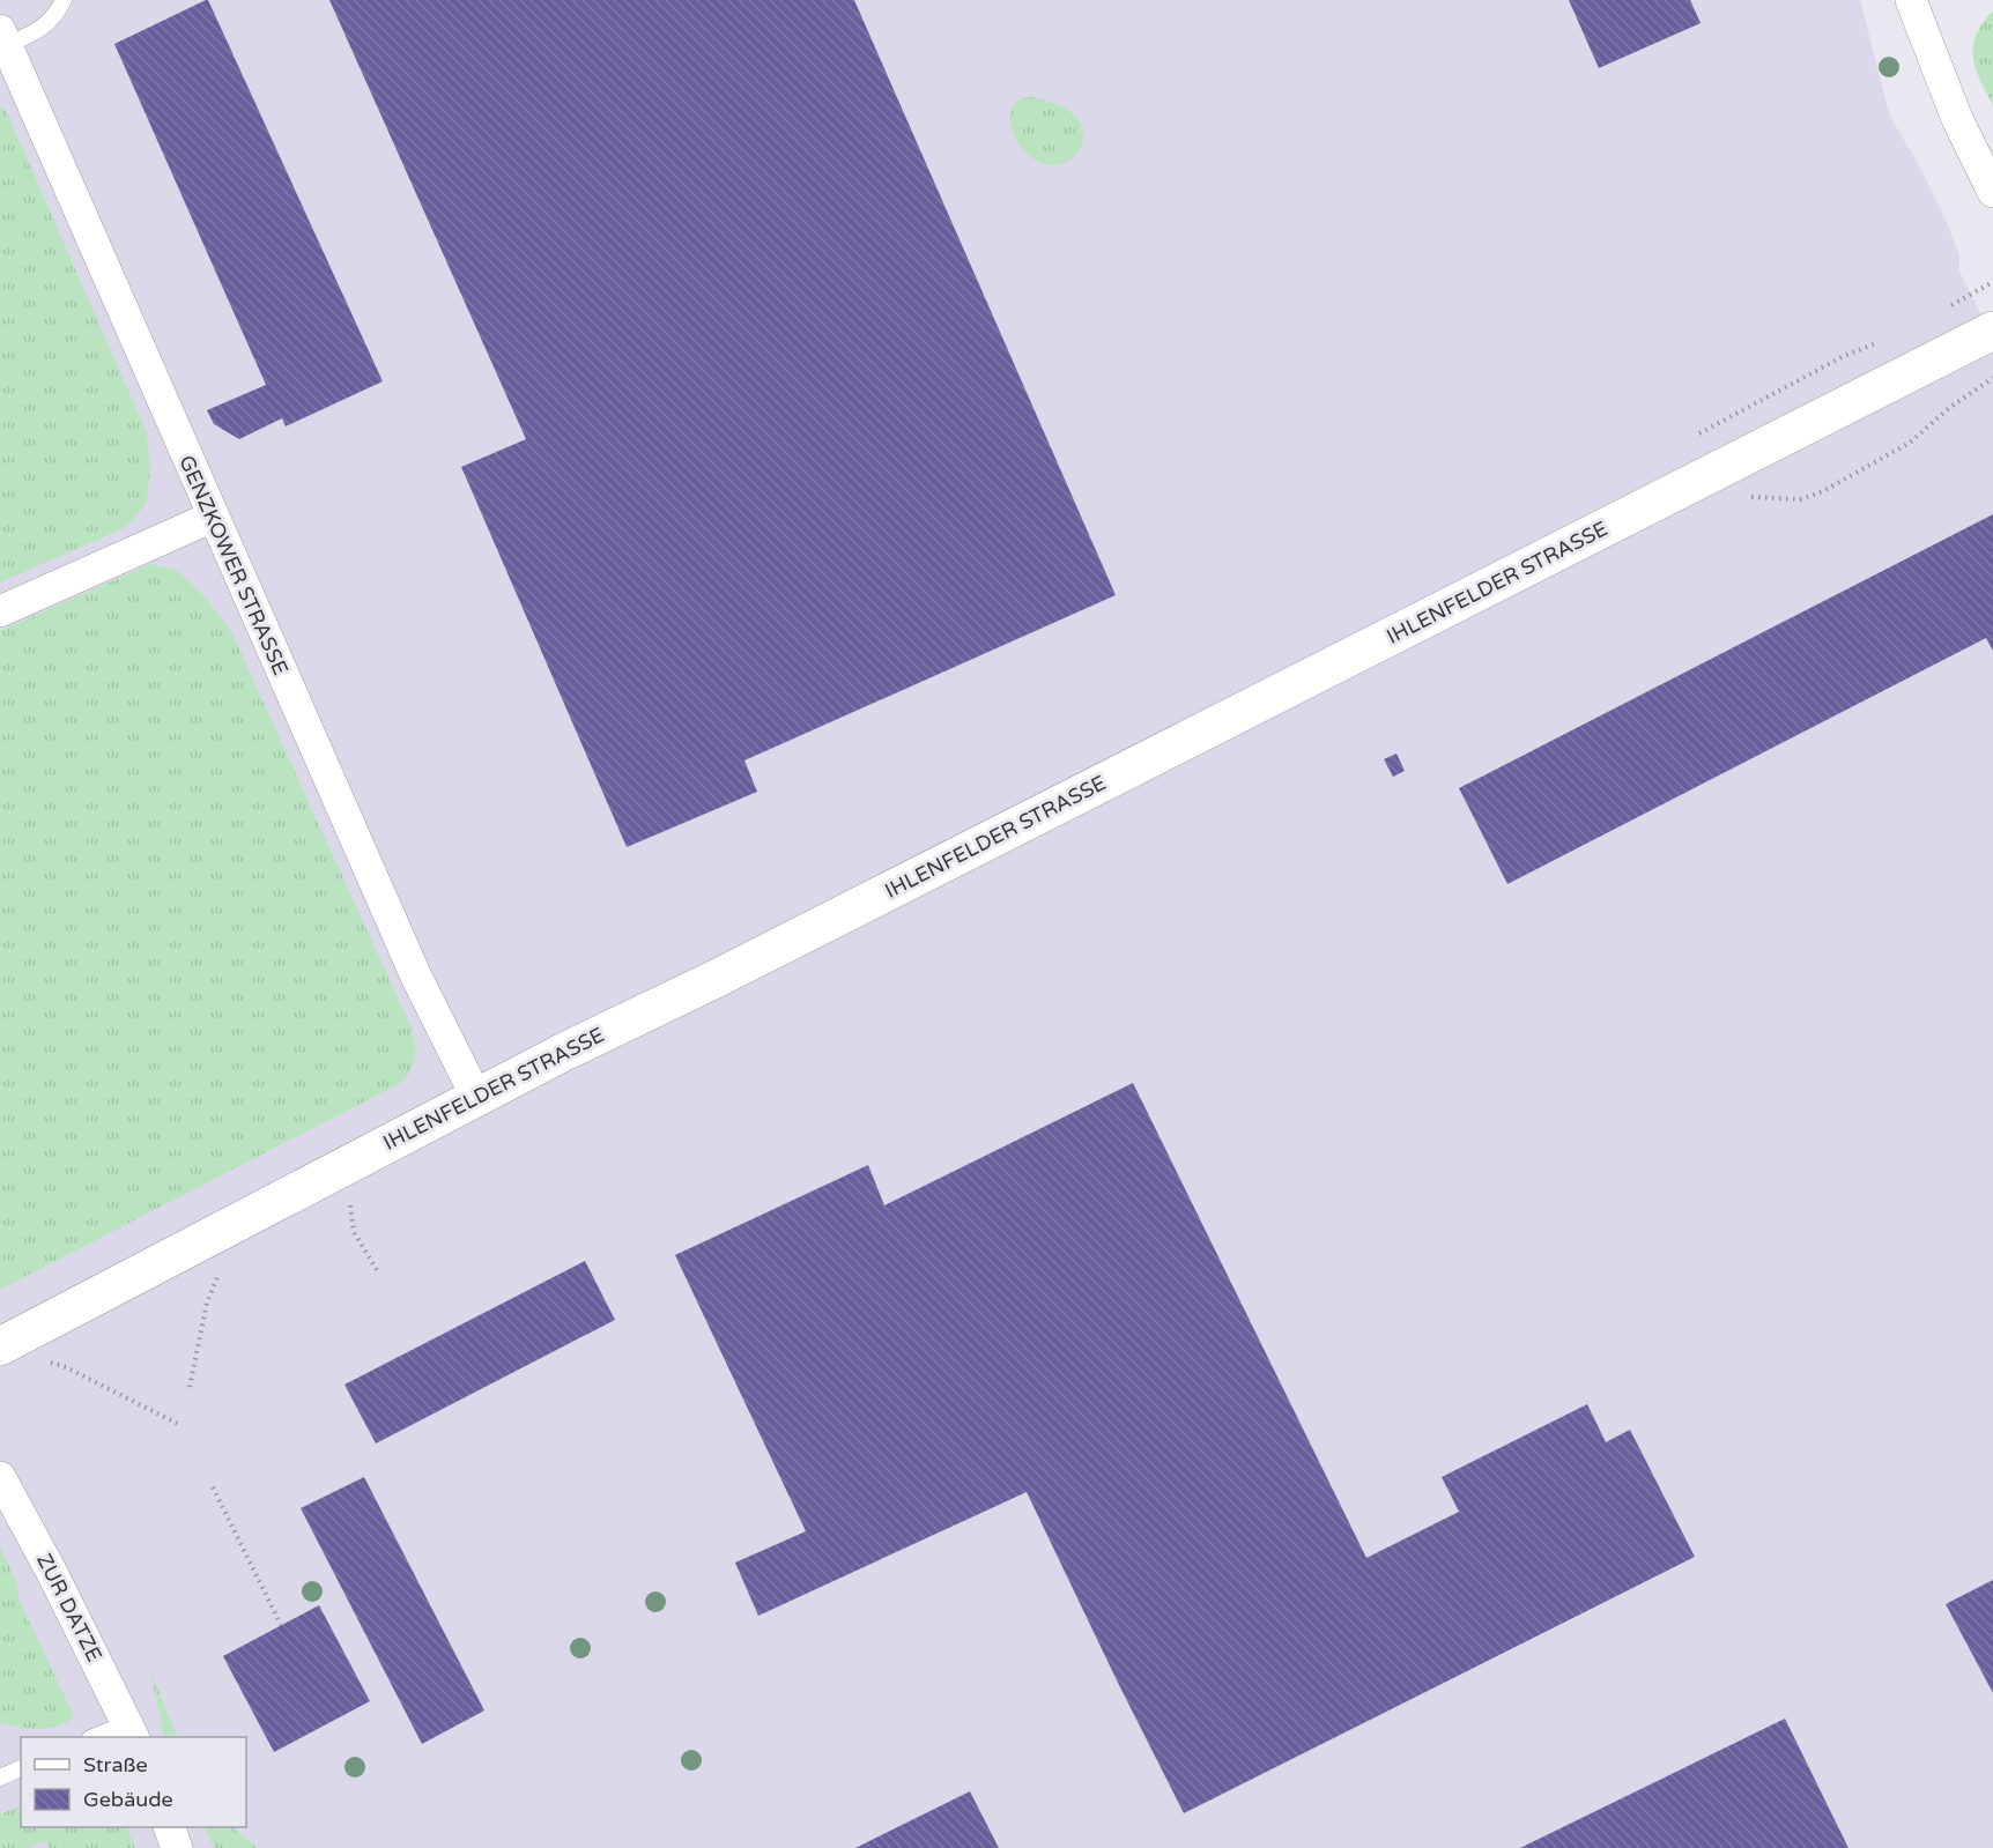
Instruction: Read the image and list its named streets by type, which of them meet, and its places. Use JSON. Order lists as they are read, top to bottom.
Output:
{
  "streets": {
    "main road": ["IHLENFELDER STRASSE"],
    "street": ["GENZKOWER STRASSE", "ZUR DATZE"]
  },
  "crossings": [
    ["GENZKOWER STRASSE", "IHLENFELDER STRASSE"]
  ],
  "legend": ["Straße", "Gebäude"]
}
